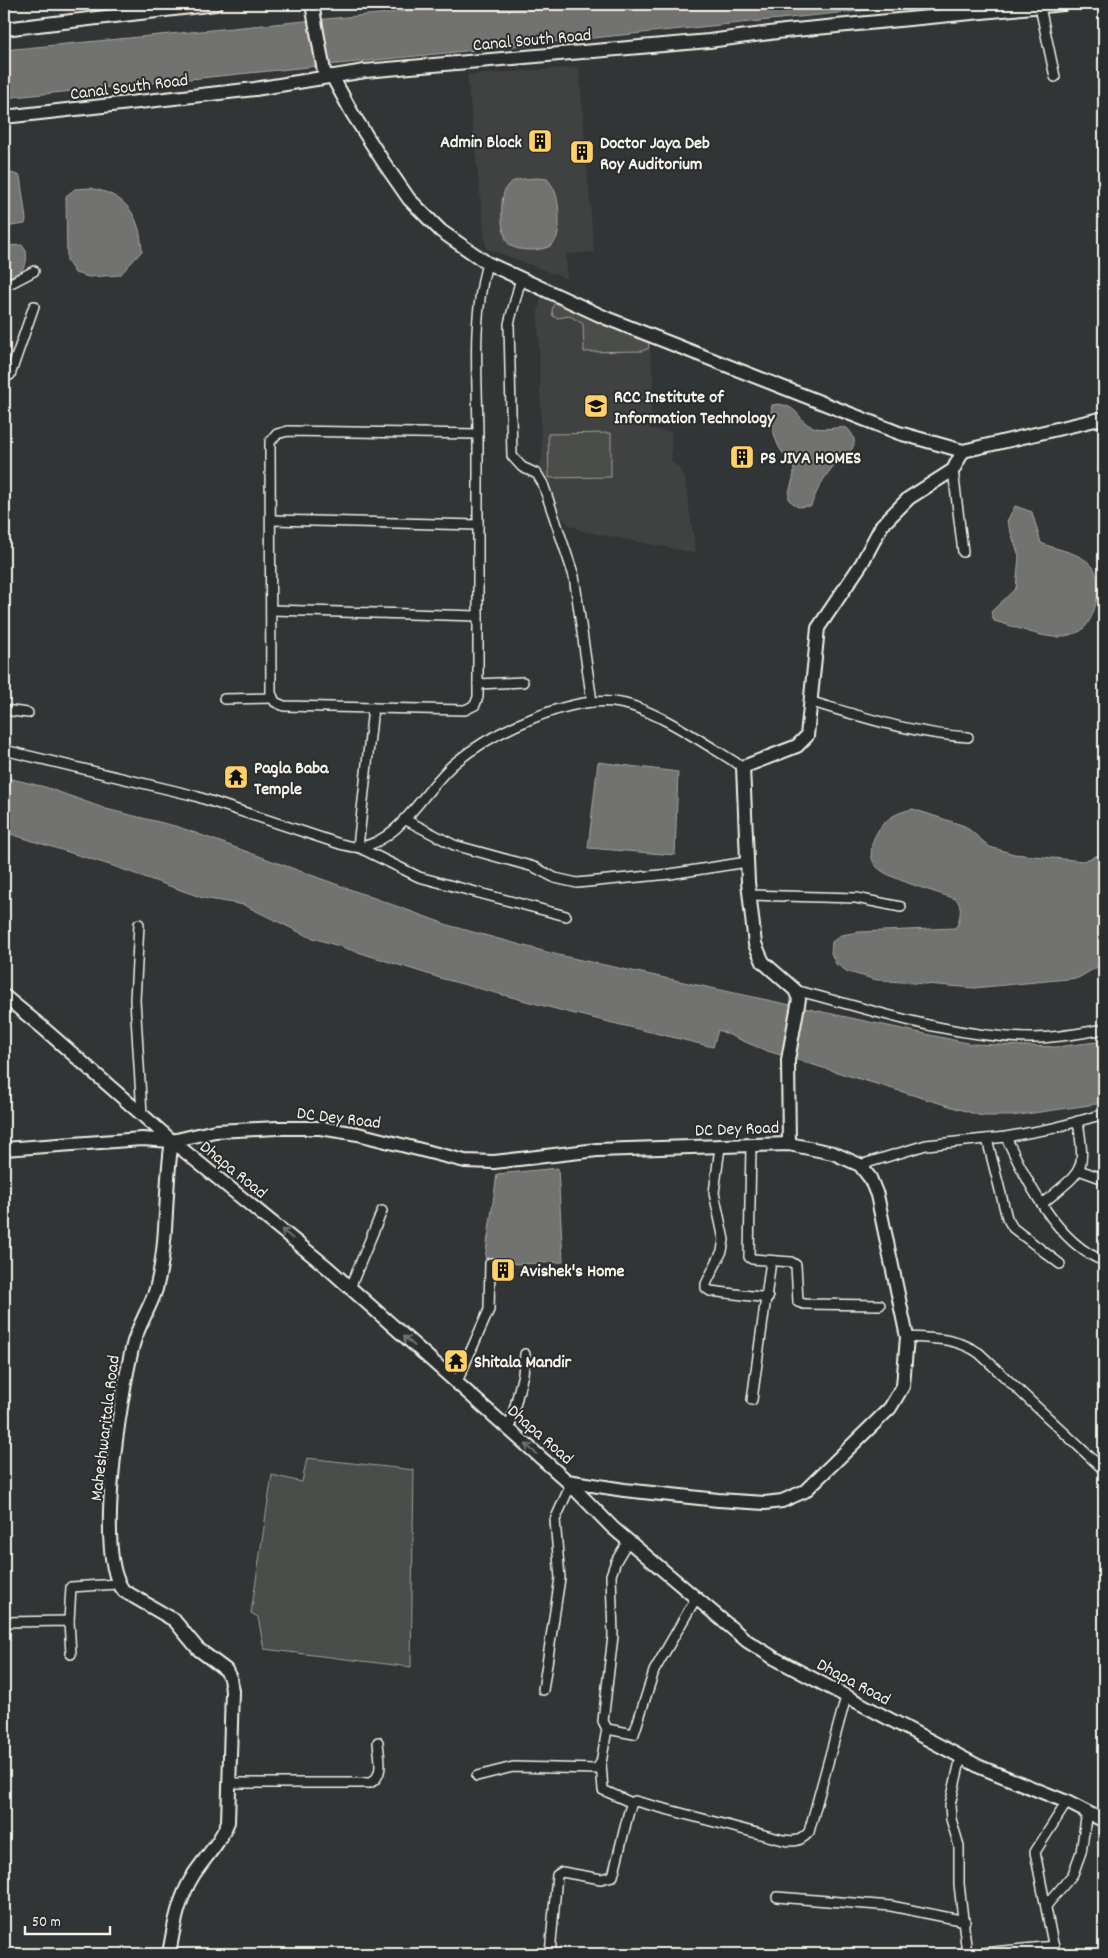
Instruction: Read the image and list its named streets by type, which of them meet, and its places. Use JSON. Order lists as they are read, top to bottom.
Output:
{
  "streets": {
    "street": [
      "Canal South Road",
      "DC Dey Road",
      "Dhapa Road",
      "Maheshwaritala Road"
    ]
  },
  "crossings": [
    ["DC Dey Road", "Dhapa Road"],
    ["DC Dey Road", "Maheshwaritala Road"],
    ["Dhapa Road", "Maheshwaritala Road"]
  ],
  "places": {
    "building": [
      "Admin Block",
      "Doctor Jaya Deb Roy Auditorium",
      "PS JIVA HOMES",
      "Avishek's Home"
    ],
    "school or university": ["RCC Institute of Information Technology"],
    "temple": ["Pagla Baba Temple", "Shitala Mandir"]
  },
  "scale_bar": "50 m"
}
